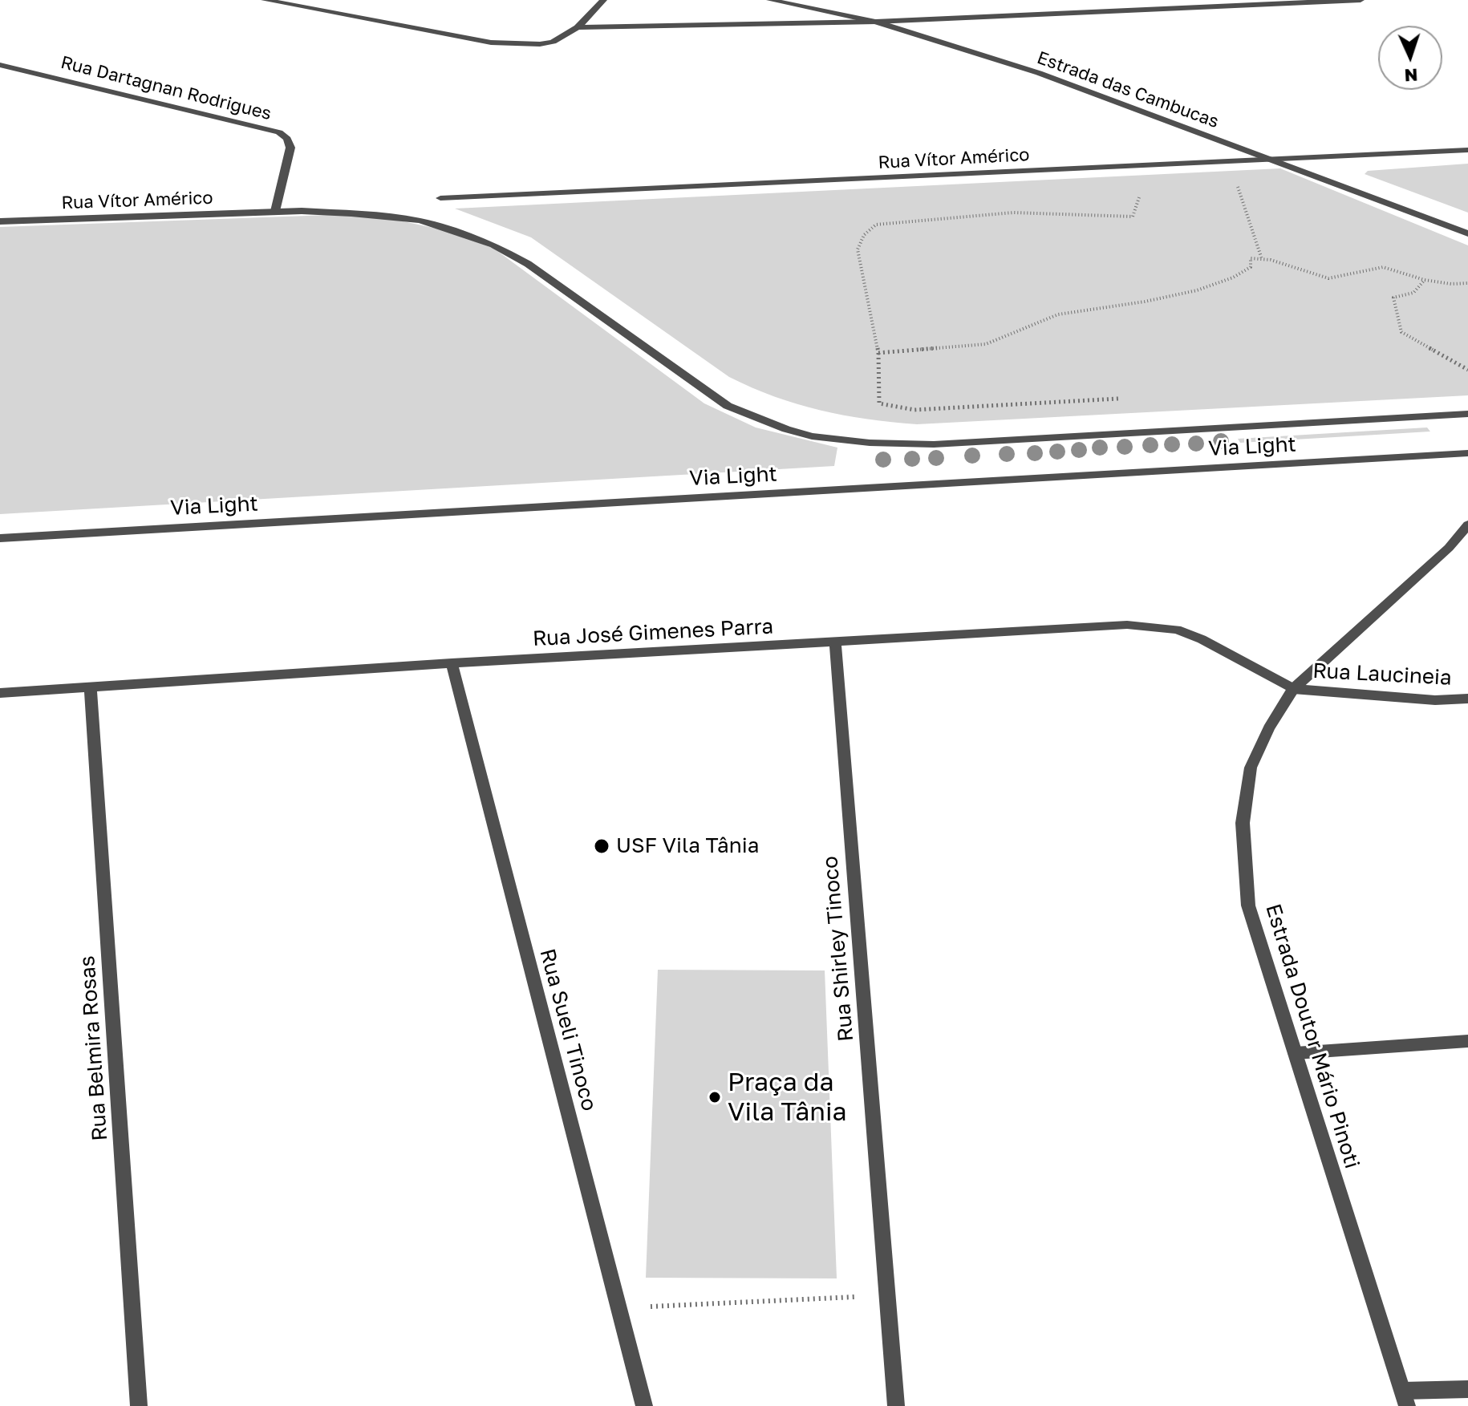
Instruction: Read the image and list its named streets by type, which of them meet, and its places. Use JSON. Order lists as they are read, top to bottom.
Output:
{
  "streets": {
    "street": [
      "Rua Dartagnan Rodrigues",
      "Estrada das Cambucas",
      "Rua Vítor Américo",
      "Via Light",
      "Rua José Gimenes Parra",
      "Rua Laucineia",
      "Rua Shirley Tinoco",
      "Rua Sueli Tinoco",
      "Estrada Doutor Mário Pinoti",
      "Rua Belmira Rosas"
    ]
  },
  "crossings": [
    ["Rua Dartagnan Rodrigues", "Rua Vítor Américo"],
    ["Rua Dartagnan Rodrigues", "Via Light"],
    ["Estrada das Cambucas", "Rua Vítor Américo"],
    ["Rua Vítor Américo", "Via Light"],
    ["Rua José Gimenes Parra", "Rua Laucineia"],
    ["Rua José Gimenes Parra", "Rua Shirley Tinoco"],
    ["Rua José Gimenes Parra", "Rua Sueli Tinoco"],
    ["Rua José Gimenes Parra", "Estrada Doutor Mário Pinoti"],
    ["Rua José Gimenes Parra", "Rua Belmira Rosas"],
    ["Rua Laucineia", "Estrada Doutor Mário Pinoti"]
  ],
  "places": ["USF Vila Tânia", "Praça da Vila Tânia"],
  "north": "bottom"
}
